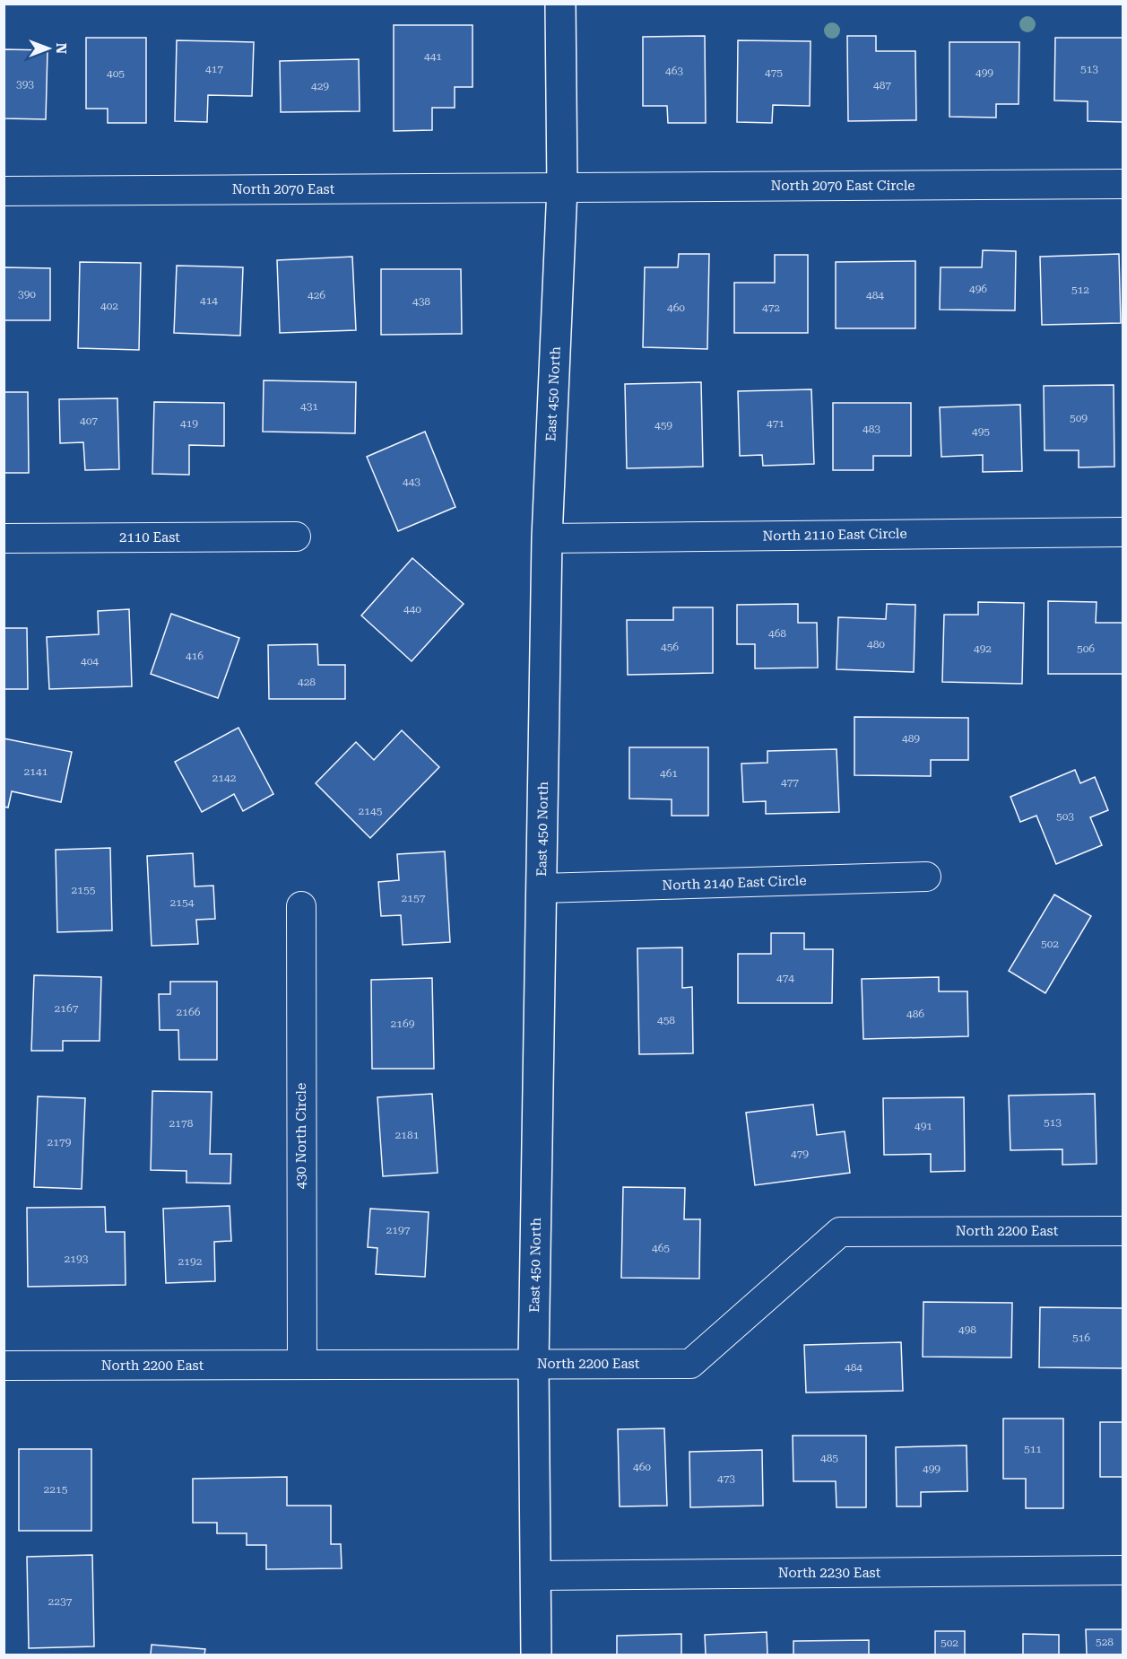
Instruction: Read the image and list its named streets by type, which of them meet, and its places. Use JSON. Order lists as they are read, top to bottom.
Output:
{
  "streets": {
    "street": [
      "North 2070 East Circle",
      "North 2070 East",
      "East 450 North",
      "North 2110 East Circle",
      "2110 East",
      "North 2140 East Circle",
      "430 North Circle",
      "North 2200 East",
      "North 2230 East"
    ]
  },
  "crossings": [
    ["North 2070 East Circle", "North 2070 East"],
    ["North 2070 East Circle", "East 450 North"],
    ["North 2070 East", "East 450 North"],
    ["East 450 North", "North 2110 East Circle"],
    ["East 450 North", "North 2140 East Circle"],
    ["East 450 North", "North 2200 East"],
    ["East 450 North", "North 2230 East"],
    ["430 North Circle", "North 2200 East"]
  ],
  "house_numbers": [
    "441",
    "417",
    "513",
    "463",
    "475",
    "499",
    "405",
    "393",
    "487",
    "429",
    "496",
    "512",
    "390",
    "426",
    "484",
    "414",
    "438",
    "402",
    "460",
    "472",
    "431",
    "509",
    "407",
    "419",
    "471",
    "459",
    "483",
    "495",
    "443",
    "440",
    "468",
    "480",
    "456",
    "492",
    "506",
    "416",
    "404",
    "428",
    "489",
    "2141",
    "461",
    "2142",
    "477",
    "2145",
    "503",
    "2155",
    "2157",
    "2154",
    "502",
    "474",
    "2167",
    "2166",
    "486",
    "458",
    "2169",
    "513",
    "2178",
    "491",
    "2181",
    "2179",
    "479",
    "2197",
    "465",
    "2193",
    "2192",
    "498",
    "516",
    "484",
    "511",
    "485",
    "460",
    "499",
    "473",
    "2215",
    "2237",
    "528",
    "502"
  ],
  "north": "right"
}
